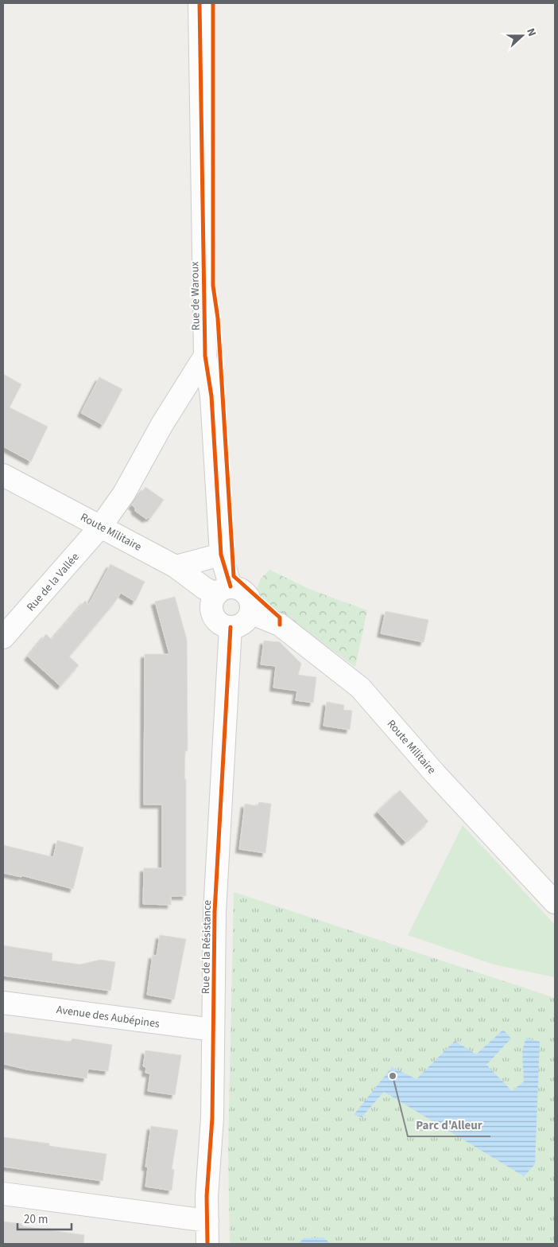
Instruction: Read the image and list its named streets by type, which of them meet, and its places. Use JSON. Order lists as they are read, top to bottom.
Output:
{
  "streets": {
    "street": [
      "Rue de Waroux",
      "Route Militaire",
      "Rue de la Vallée",
      "Rue de la Résistance",
      "Avenue des Aubépines"
    ]
  },
  "crossings": [
    ["Rue de Waroux", "Route Militaire"],
    ["Rue de Waroux", "Rue de la Résistance"],
    ["Route Militaire", "Rue de la Vallée"],
    ["Route Militaire", "Rue de la Résistance"],
    ["Rue de la Résistance", "Avenue des Aubépines"]
  ],
  "places": ["Parc d'Alleur"],
  "scale_bar": "20 m",
  "north": "right"
}
